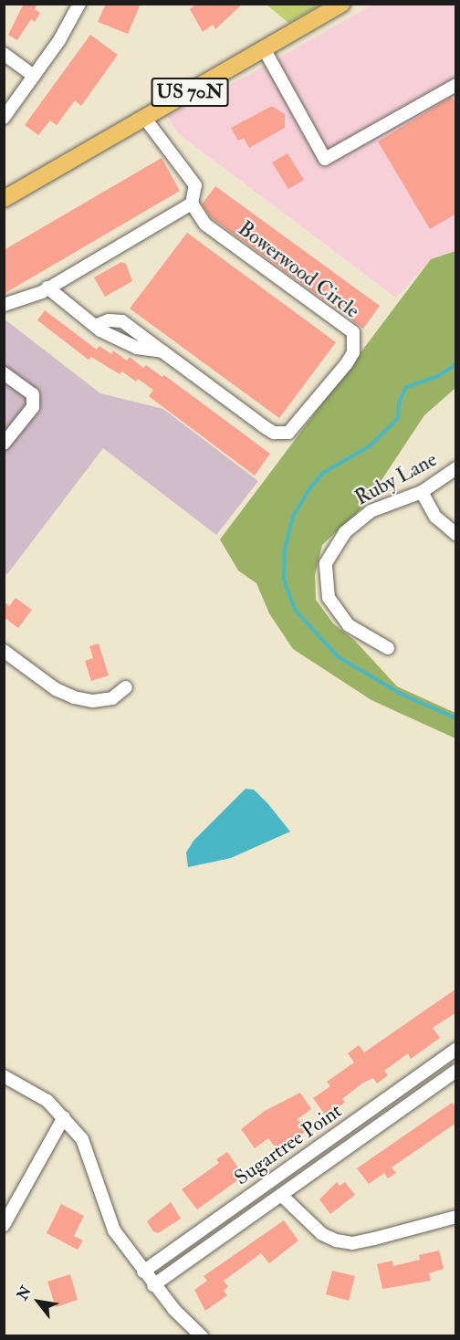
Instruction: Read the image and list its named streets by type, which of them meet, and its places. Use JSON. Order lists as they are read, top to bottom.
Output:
{
  "streets": {
    "main road": ["US 70N"],
    "street": ["Bowerwood Circle", "Ruby Lane", "Sugartree Point"]
  },
  "north": "top left"
}
